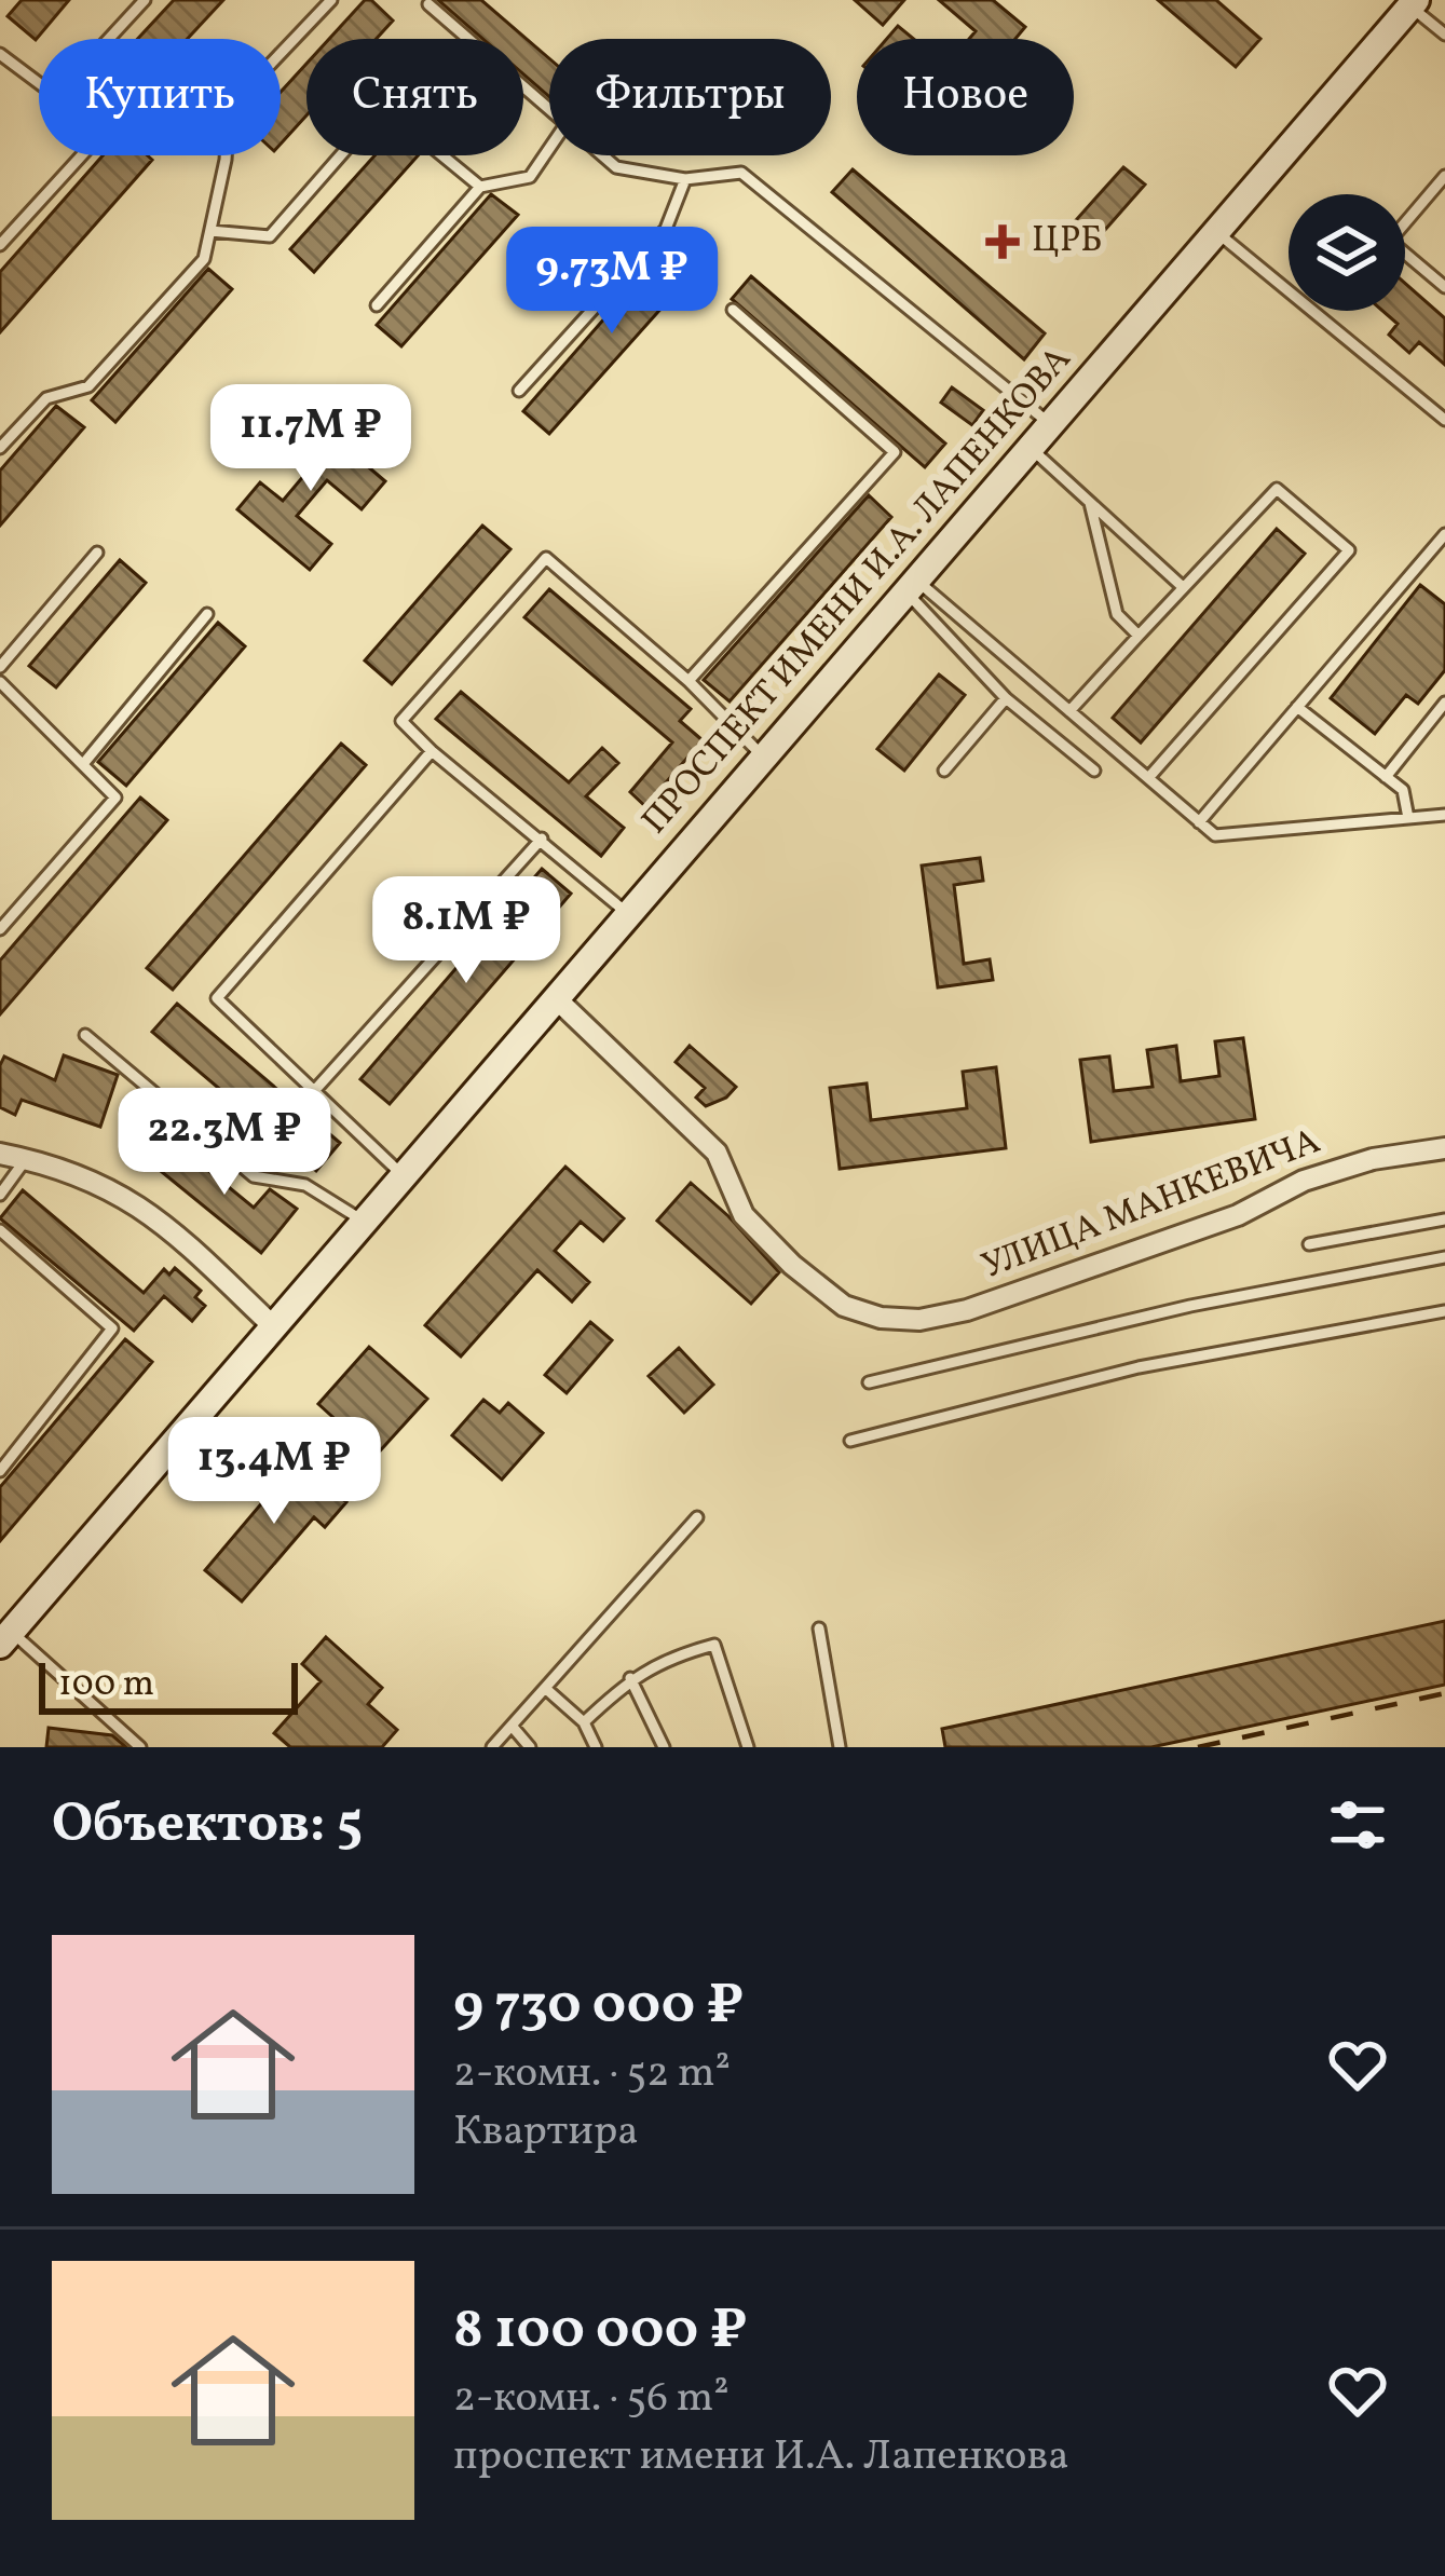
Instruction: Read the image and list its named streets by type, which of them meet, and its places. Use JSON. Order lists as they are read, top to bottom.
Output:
{
  "streets": {
    "main road": ["ПРОСПЕКТ ИМЕНИ И.А. ЛАПЕНКОВА"],
    "street": ["УЛИЦА МАНКЕВИЧА"]
  },
  "crossings": [
    ["ПРОСПЕКТ ИМЕНИ И.А. ЛАПЕНКОВА", "УЛИЦА МАНКЕВИЧА"]
  ],
  "places": {
    "health": ["ЦРБ"]
  },
  "scale_bar": "100 m",
  "page": {
    "chip": [
      "Купить",
      "Снять",
      "Фильтры",
      "Новое"
    ],
    "price": [
      "9.73M ₽",
      "11.7M ₽",
      "8.1M ₽",
      "22.3M ₽",
      "13.4M ₽"
    ],
    "scale": "100 m",
    "heading": "Объектов: 5",
    "list": [
      {
        "name": "9 730 000 ₽",
        "note": "2-комн. · 52 m² · Квартира"
      },
      {
        "name": "8 100 000 ₽",
        "note": "2-комн. · 56 m² · проспект имени И.А. Лапенкова"
      }
    ]
  }
}
